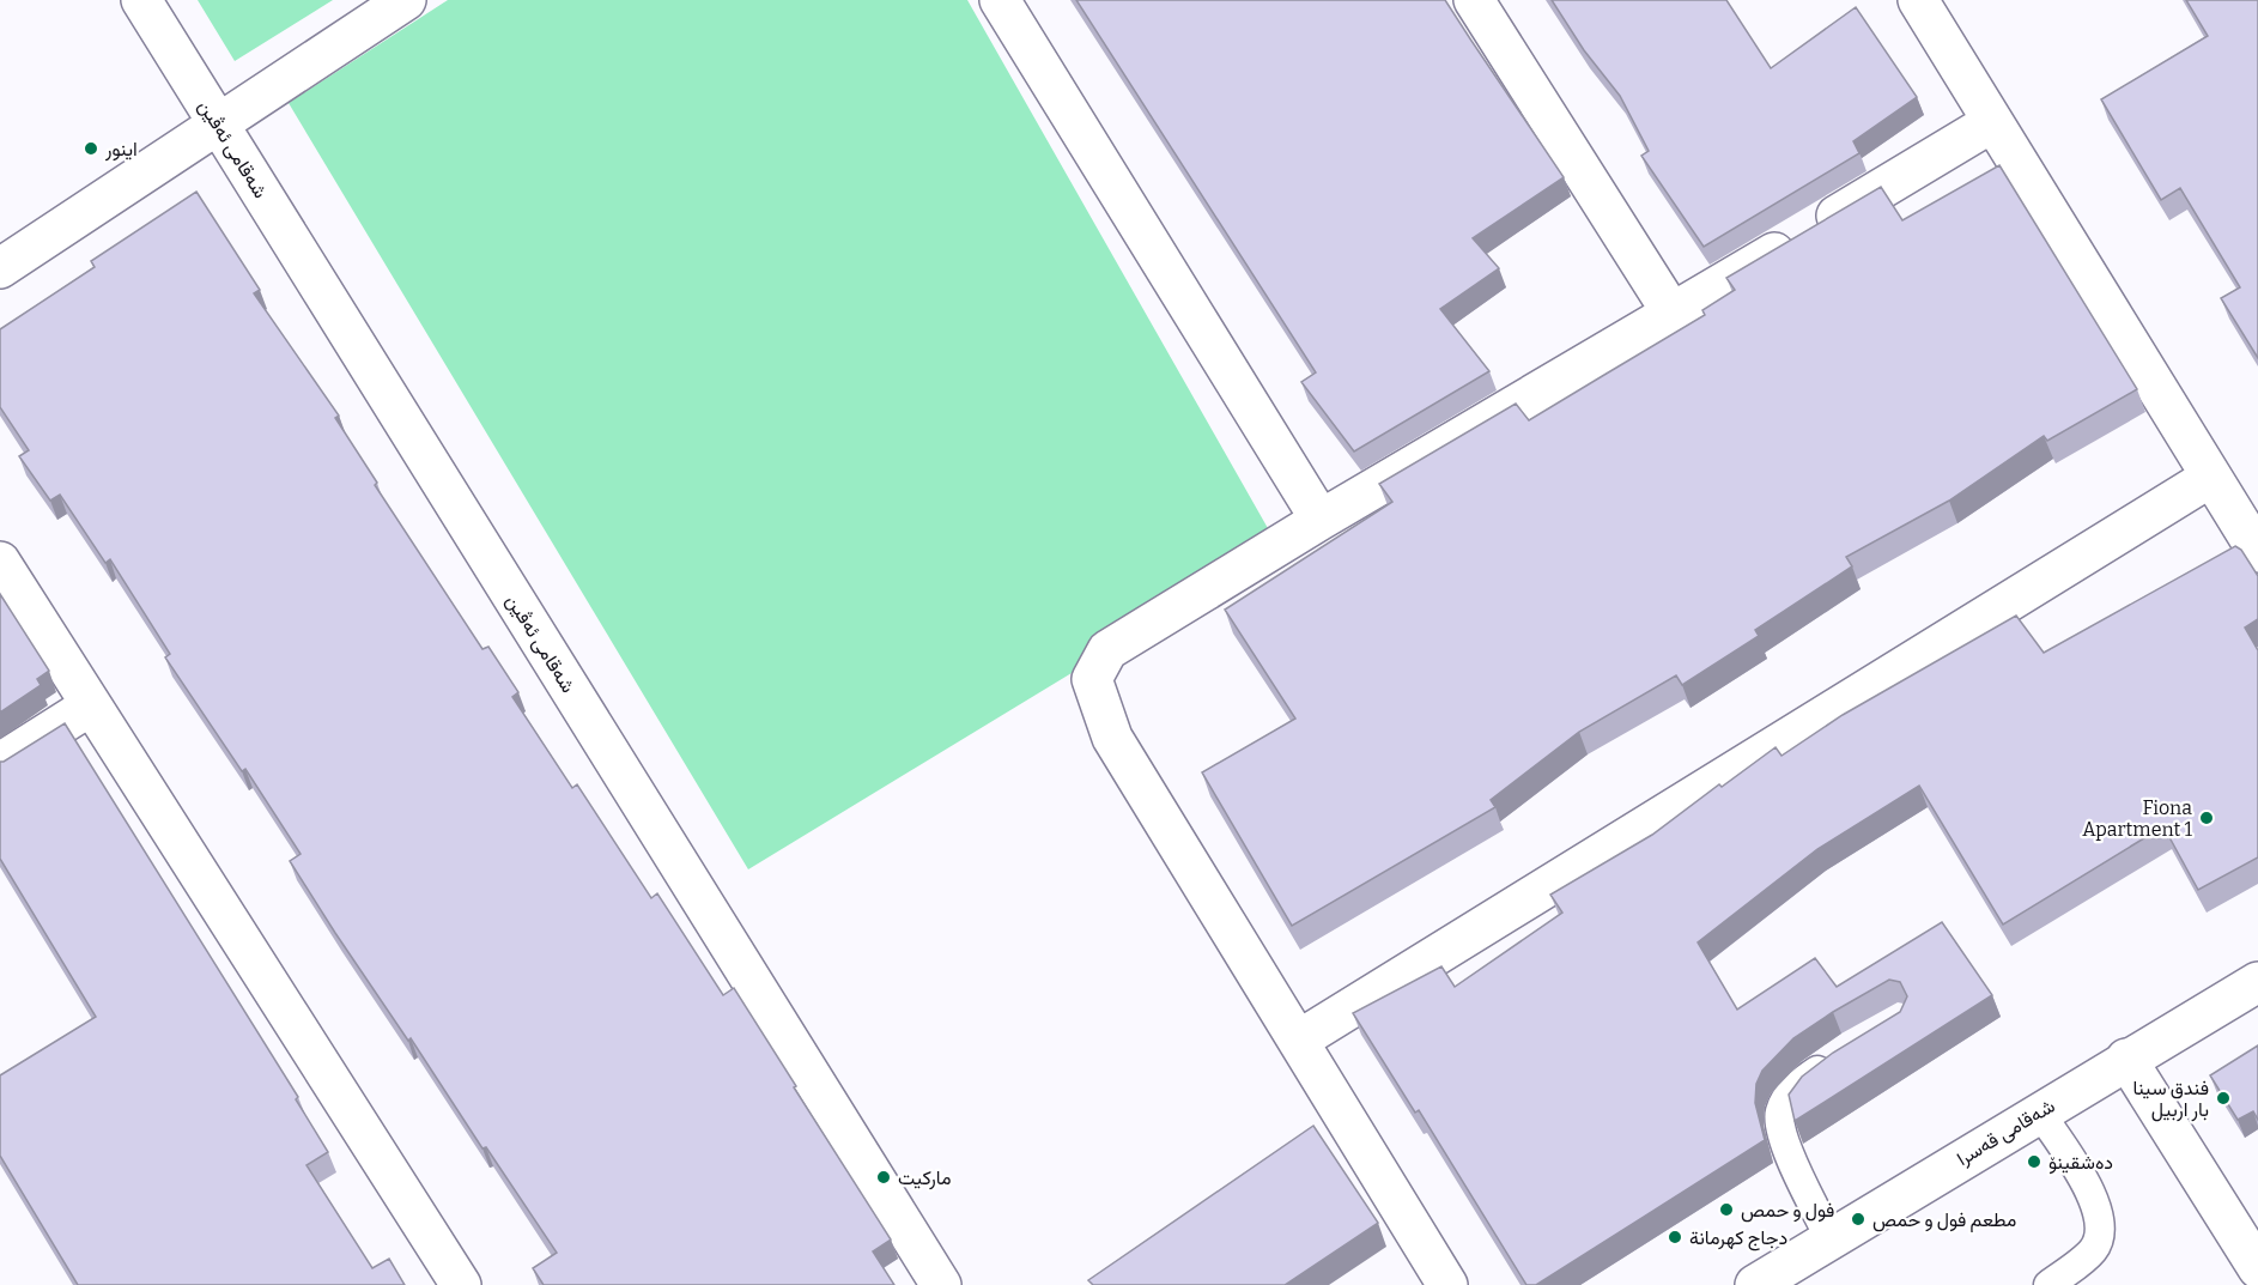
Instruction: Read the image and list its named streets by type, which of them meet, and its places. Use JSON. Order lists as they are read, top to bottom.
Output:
{
  "streets": {
    "street": ["شەقامی ئەڤین", "شەقامی قەسرا"]
  },
  "places": [
    "اينور",
    "Fiona Apartment 1",
    "فندق سينا بار اربيل",
    "دەشقینۆ",
    "ماركيت",
    "فول و حمص",
    "مطعم فول و حمص",
    "دجاج كهرمانة"
  ]
}
